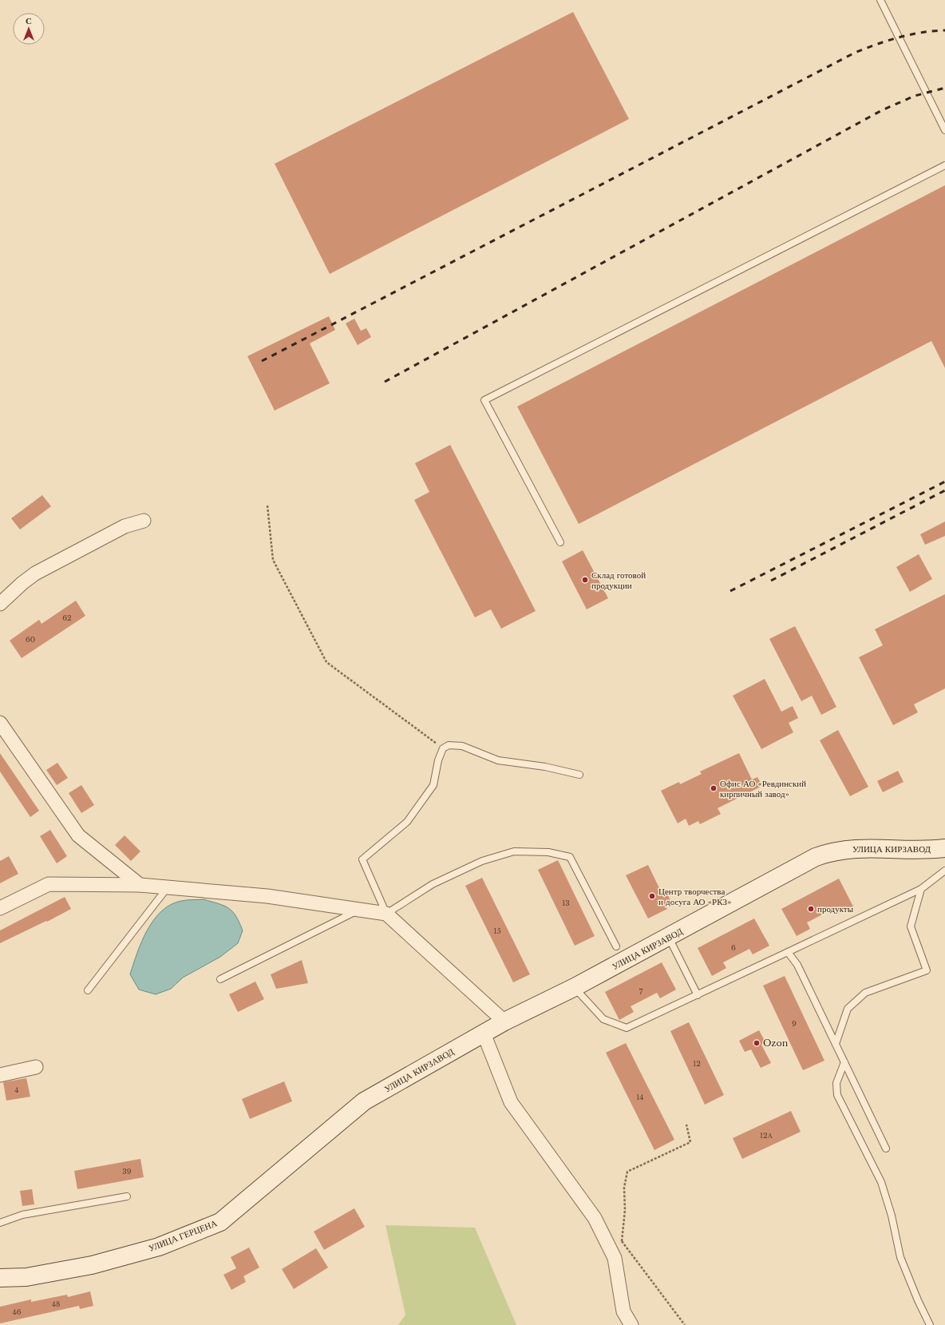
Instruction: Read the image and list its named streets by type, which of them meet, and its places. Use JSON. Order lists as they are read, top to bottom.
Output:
{
  "streets": {
    "street": ["УЛИЦА КИРЗАВОД", "УЛИЦА ГЕРЦЕНА"]
  },
  "crossings": [
    ["УЛИЦА КИРЗАВОД", "УЛИЦА ГЕРЦЕНА"]
  ],
  "places": [
    "Склад готовой продукции",
    "Офис АО «Ревдинский кирпичный завод»",
    "Центр творчества и досуга АО «РКЗ»",
    "продукты",
    "Ozon"
  ],
  "house_numbers": [
    "62",
    "60",
    "13",
    "15",
    "6",
    "7",
    "9",
    "12",
    "4",
    "14",
    "12А",
    "39",
    "48",
    "46"
  ],
  "north": "top"
}
